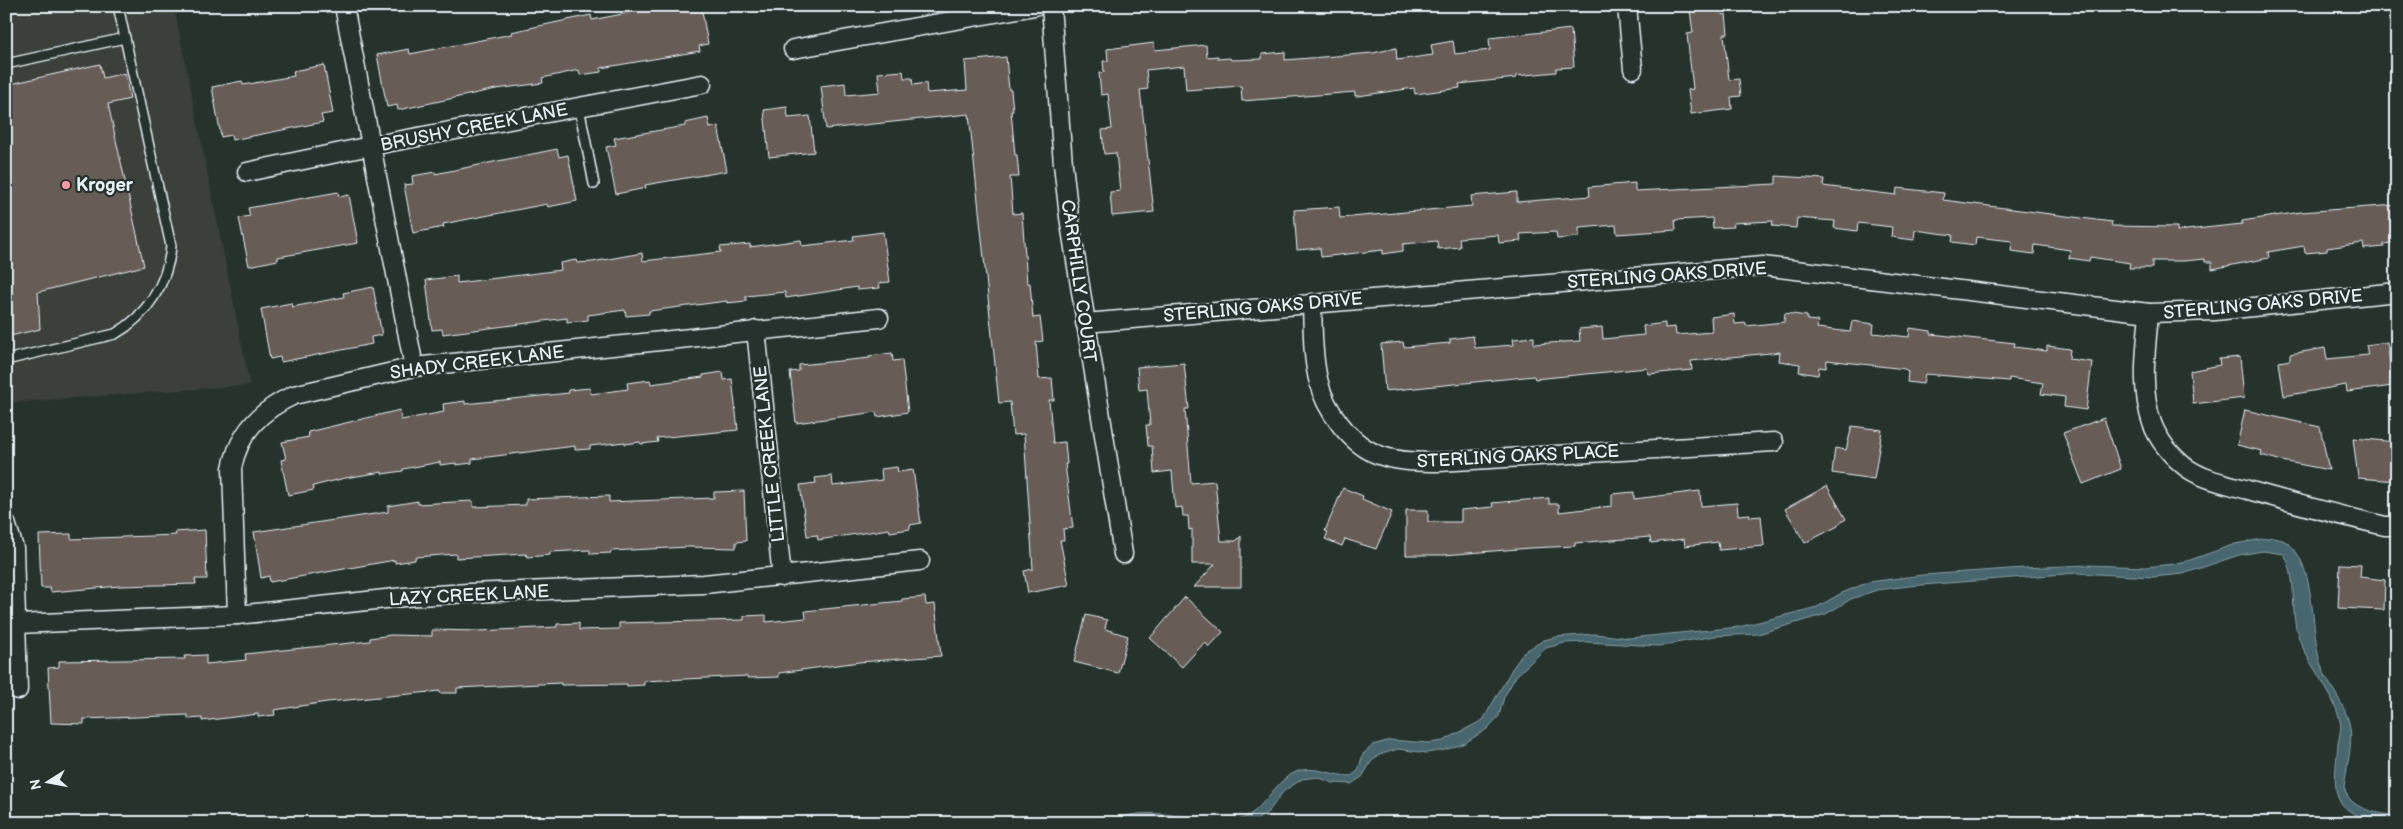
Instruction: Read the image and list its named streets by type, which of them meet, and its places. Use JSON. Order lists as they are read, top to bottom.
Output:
{
  "streets": {
    "street": [
      "BRUSHY CREEK LANE",
      "STERLING OAKS DRIVE",
      "CARPHILLY COURT",
      "SHADY CREEK LANE",
      "LITTLE CREEK LANE",
      "STERLING OAKS PLACE",
      "LAZY CREEK LANE"
    ]
  },
  "crossings": [
    ["STERLING OAKS DRIVE", "CARPHILLY COURT"],
    ["STERLING OAKS DRIVE", "STERLING OAKS PLACE"],
    ["SHADY CREEK LANE", "LITTLE CREEK LANE"],
    ["SHADY CREEK LANE", "LAZY CREEK LANE"],
    ["LITTLE CREEK LANE", "LAZY CREEK LANE"]
  ],
  "places": ["Kroger"],
  "north": "left"
}
